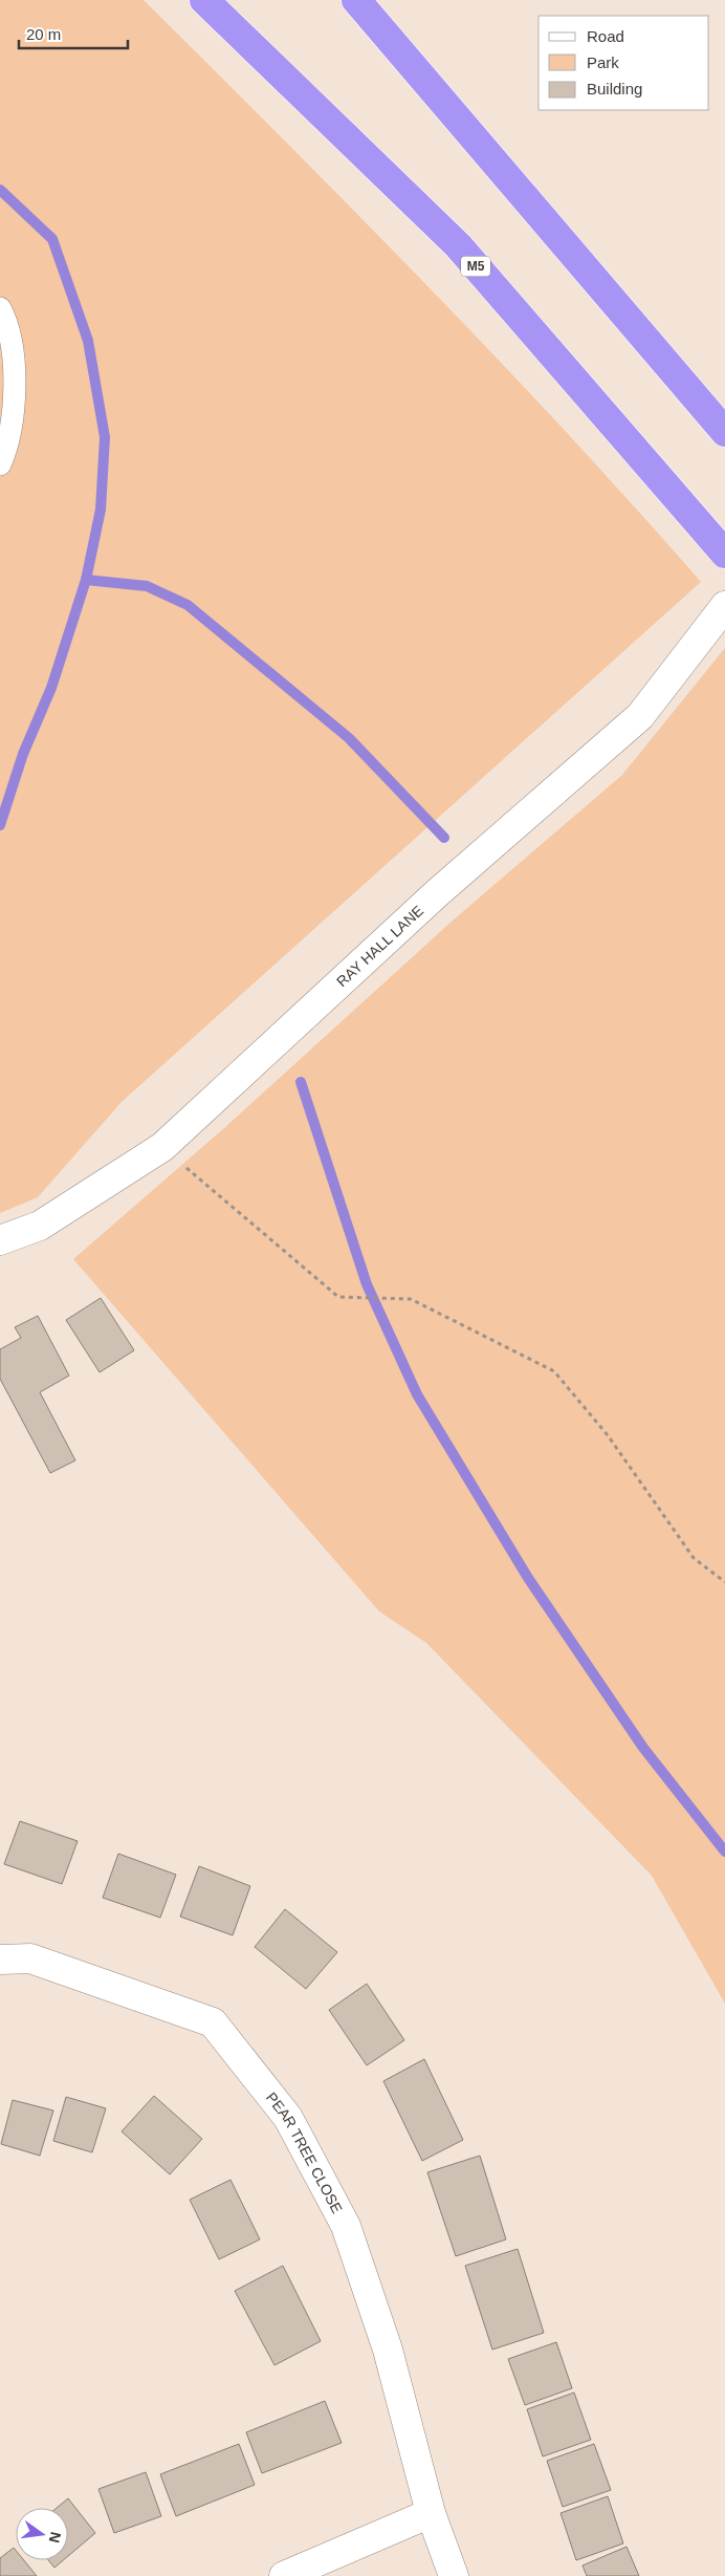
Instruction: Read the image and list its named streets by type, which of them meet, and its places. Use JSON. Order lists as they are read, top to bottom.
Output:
{
  "streets": {
    "highway": ["M5"],
    "street": ["RAY HALL LANE", "PEAR TREE CLOSE"]
  },
  "legend": ["Road", "Park", "Building"],
  "scale_bar": "20 m",
  "north": "right"
}
